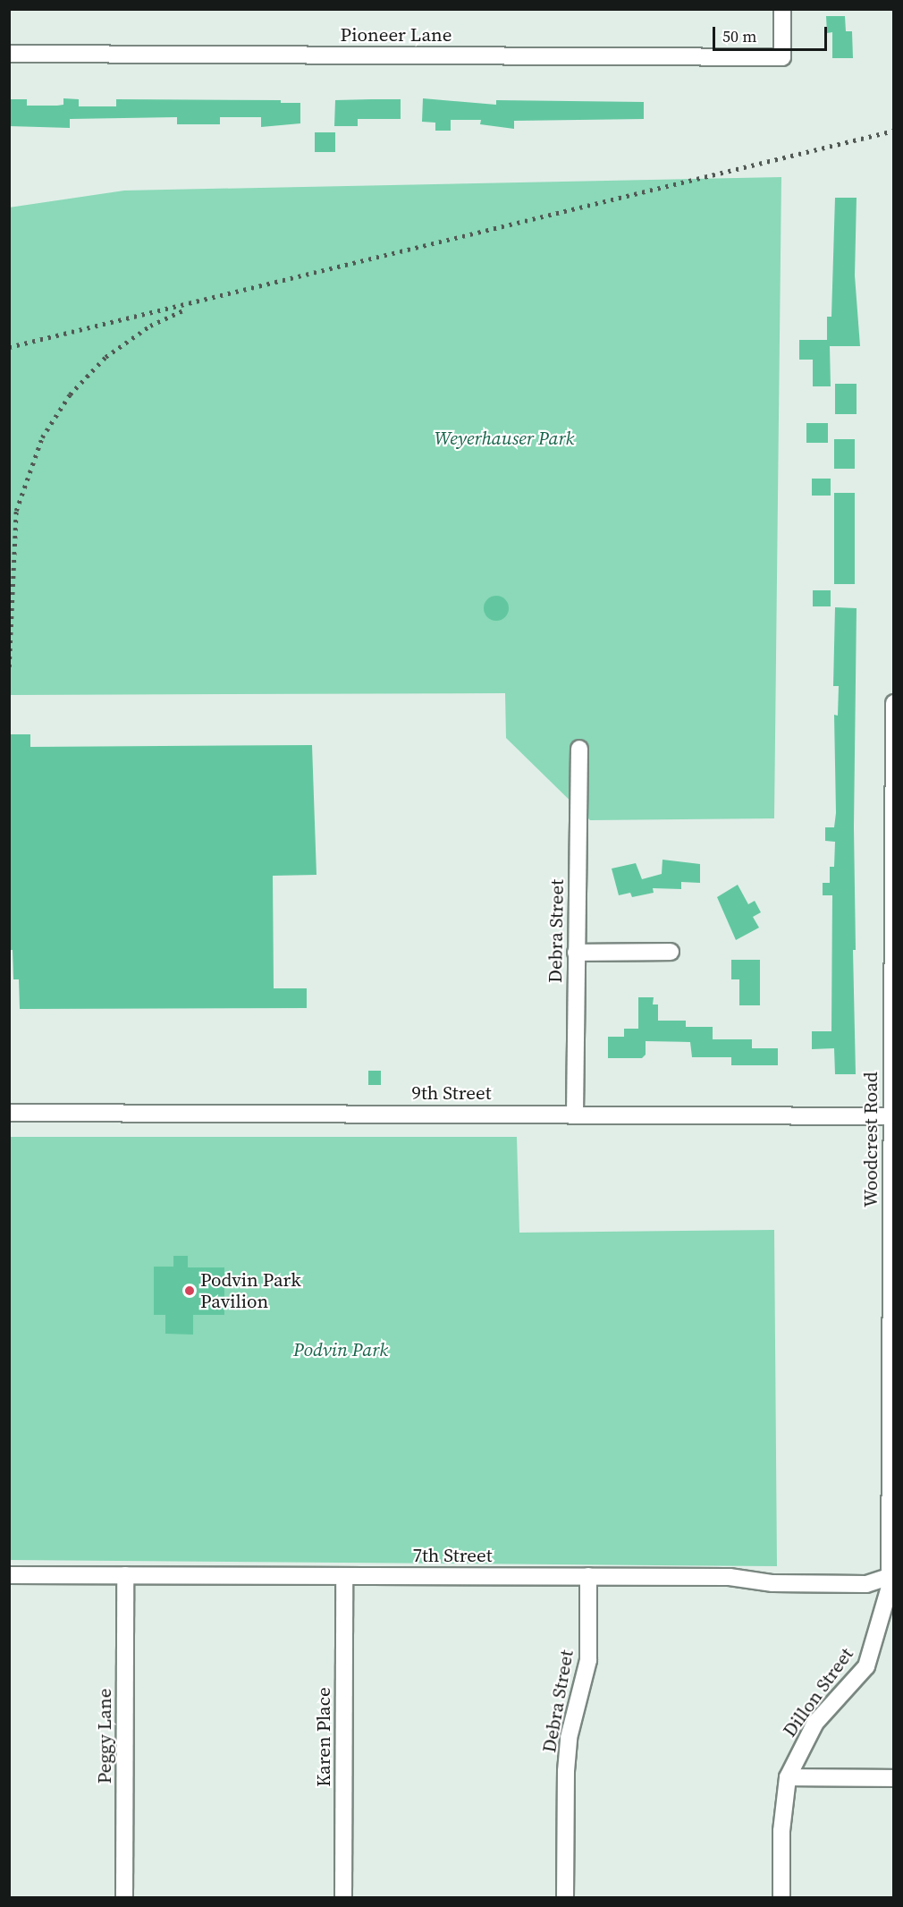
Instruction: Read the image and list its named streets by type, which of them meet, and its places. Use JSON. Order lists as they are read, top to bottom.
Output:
{
  "streets": {
    "street": [
      "Pioneer Lane",
      "Debra Street",
      "9th Street",
      "Woodcrest Road",
      "7th Street",
      "Dillon Street",
      "Peggy Lane",
      "Karen Place"
    ]
  },
  "crossings": [
    ["Debra Street", "9th Street"],
    ["Debra Street", "7th Street"],
    ["9th Street", "Woodcrest Road"],
    ["Woodcrest Road", "7th Street"],
    ["Woodcrest Road", "Dillon Street"],
    ["7th Street", "Dillon Street"],
    ["7th Street", "Peggy Lane"],
    ["7th Street", "Karen Place"]
  ],
  "parks": ["Weyerhauser Park", "Podvin Park"],
  "places": ["Podvin Park Pavilion"],
  "scale_bar": "50 m"
}
